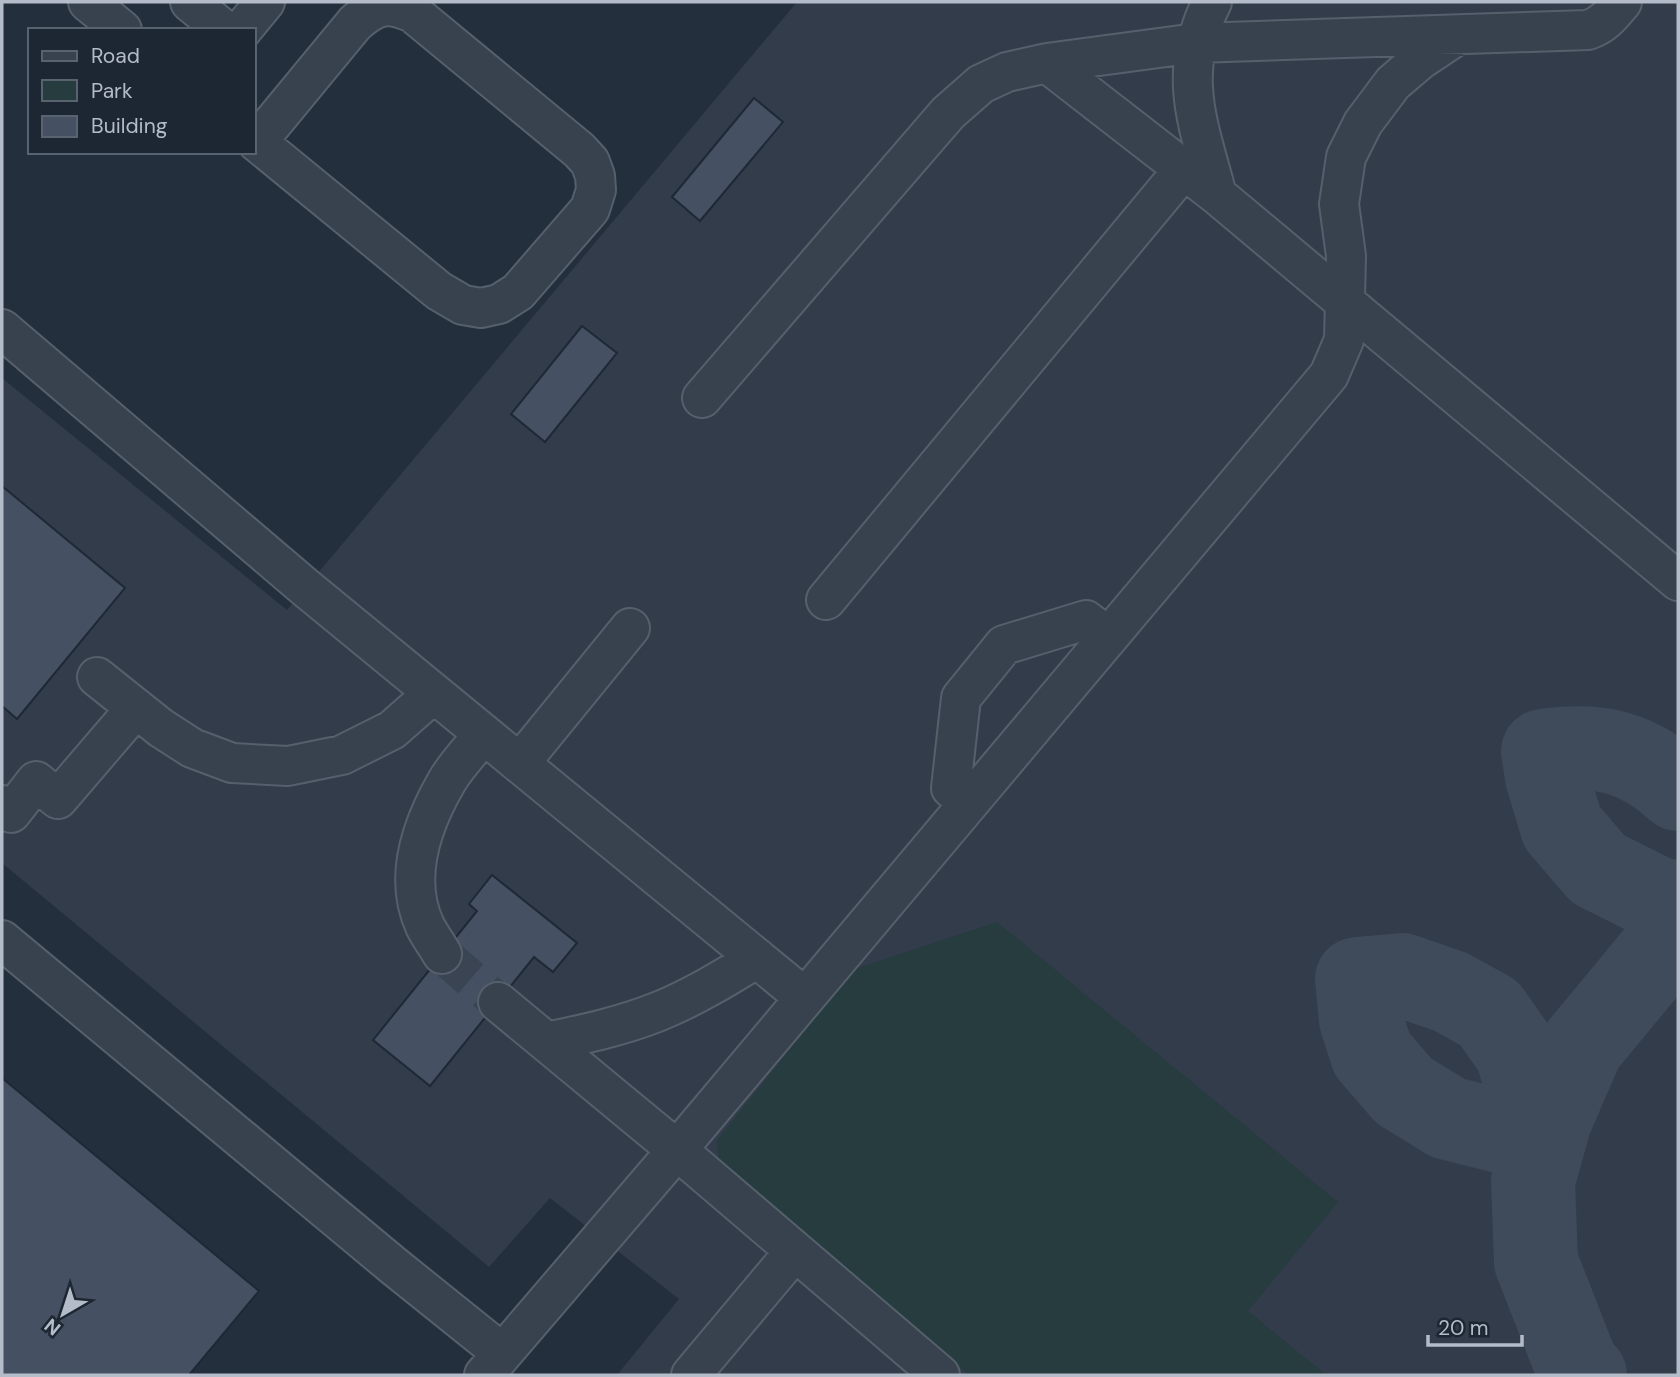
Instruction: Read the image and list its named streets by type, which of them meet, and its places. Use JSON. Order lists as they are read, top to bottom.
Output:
{
  "legend": ["Road", "Park", "Building"],
  "scale_bar": "20 m",
  "north": "bottom left"
}
